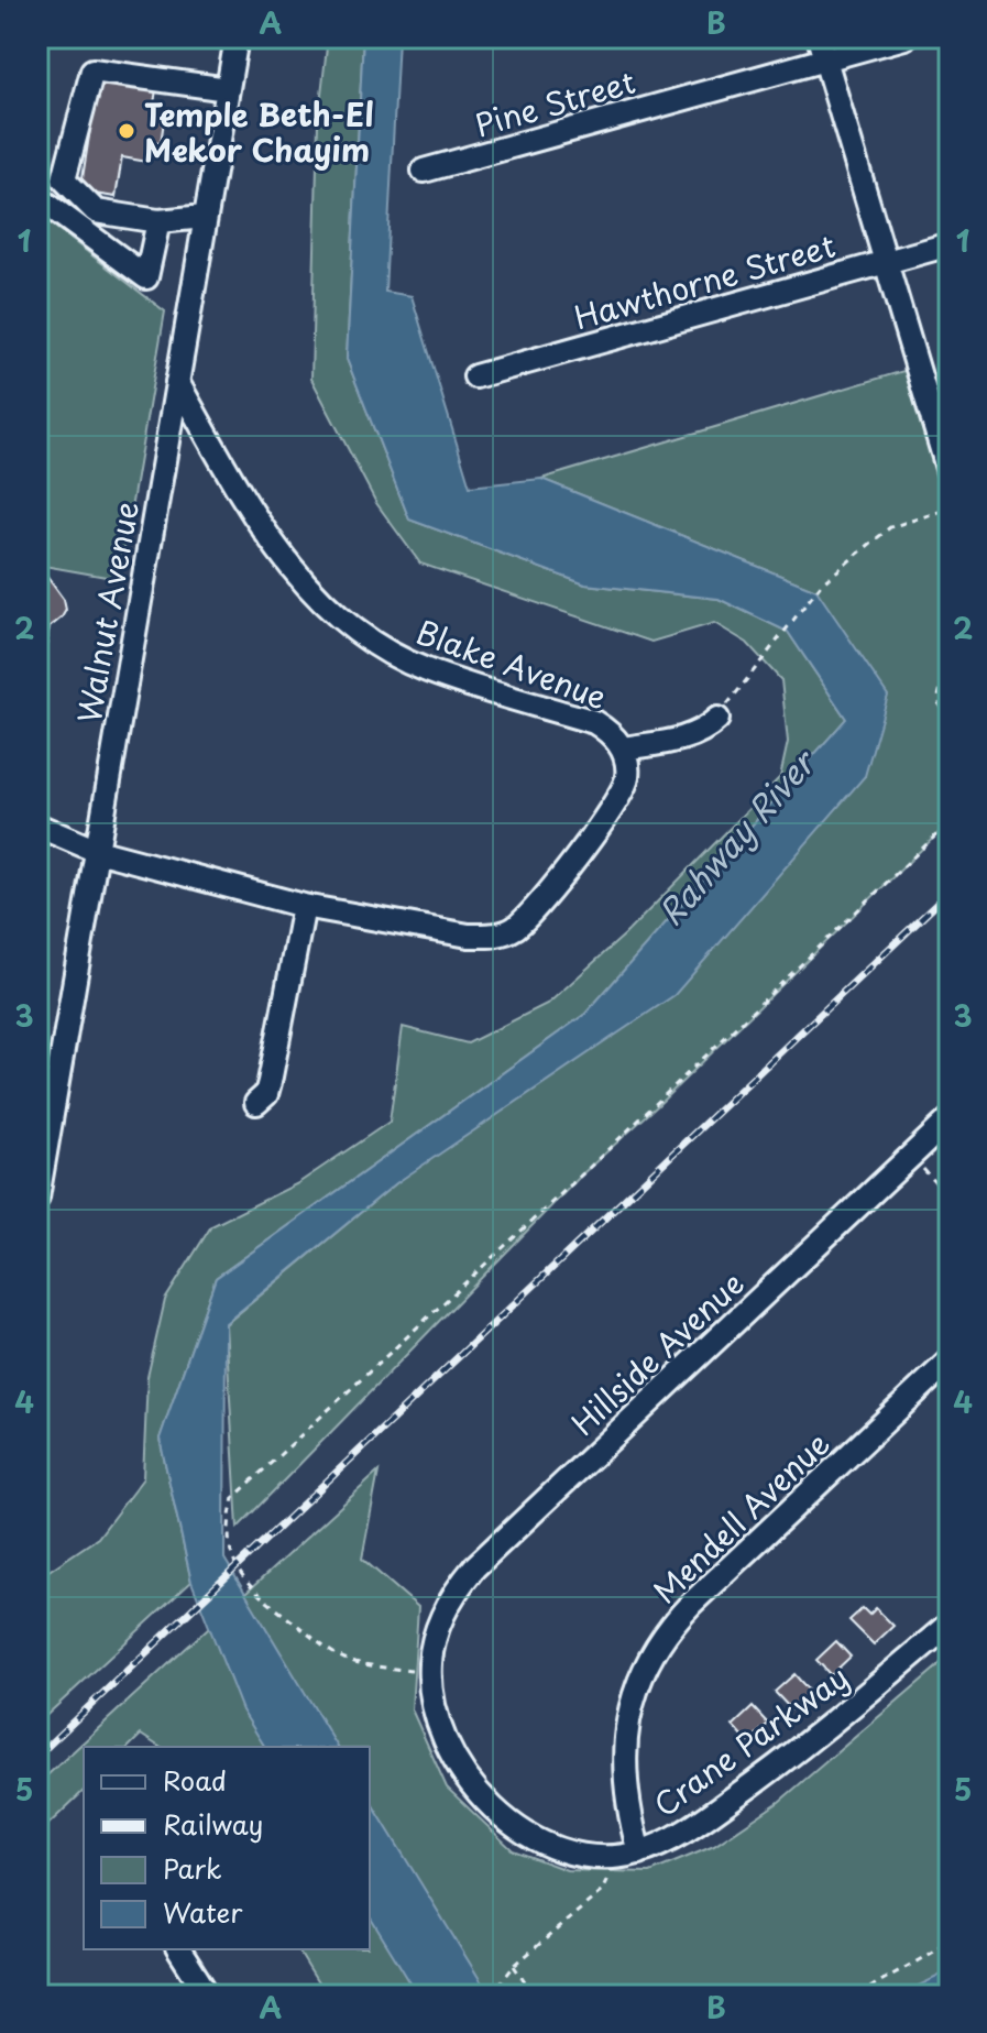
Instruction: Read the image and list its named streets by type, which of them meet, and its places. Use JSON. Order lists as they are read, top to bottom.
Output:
{
  "streets": {
    "street": [
      "Pine Street",
      "Hawthorne Street",
      "Walnut Avenue",
      "Blake Avenue",
      "Hillside Avenue",
      "Mendell Avenue",
      "Crane Parkway"
    ]
  },
  "crossings": [
    ["Walnut Avenue", "Blake Avenue"],
    ["Hillside Avenue", "Crane Parkway"],
    ["Mendell Avenue", "Crane Parkway"]
  ],
  "water": ["Rahway River"],
  "places": ["Temple Beth-El Mekor Chayim"],
  "legend": [
    "Road",
    "Railway",
    "Park",
    "Water"
  ],
  "grid": {
    "columns": ["A", "B"],
    "rows": [
      "1",
      "2",
      "3",
      "4",
      "5"
    ]
  }
}
